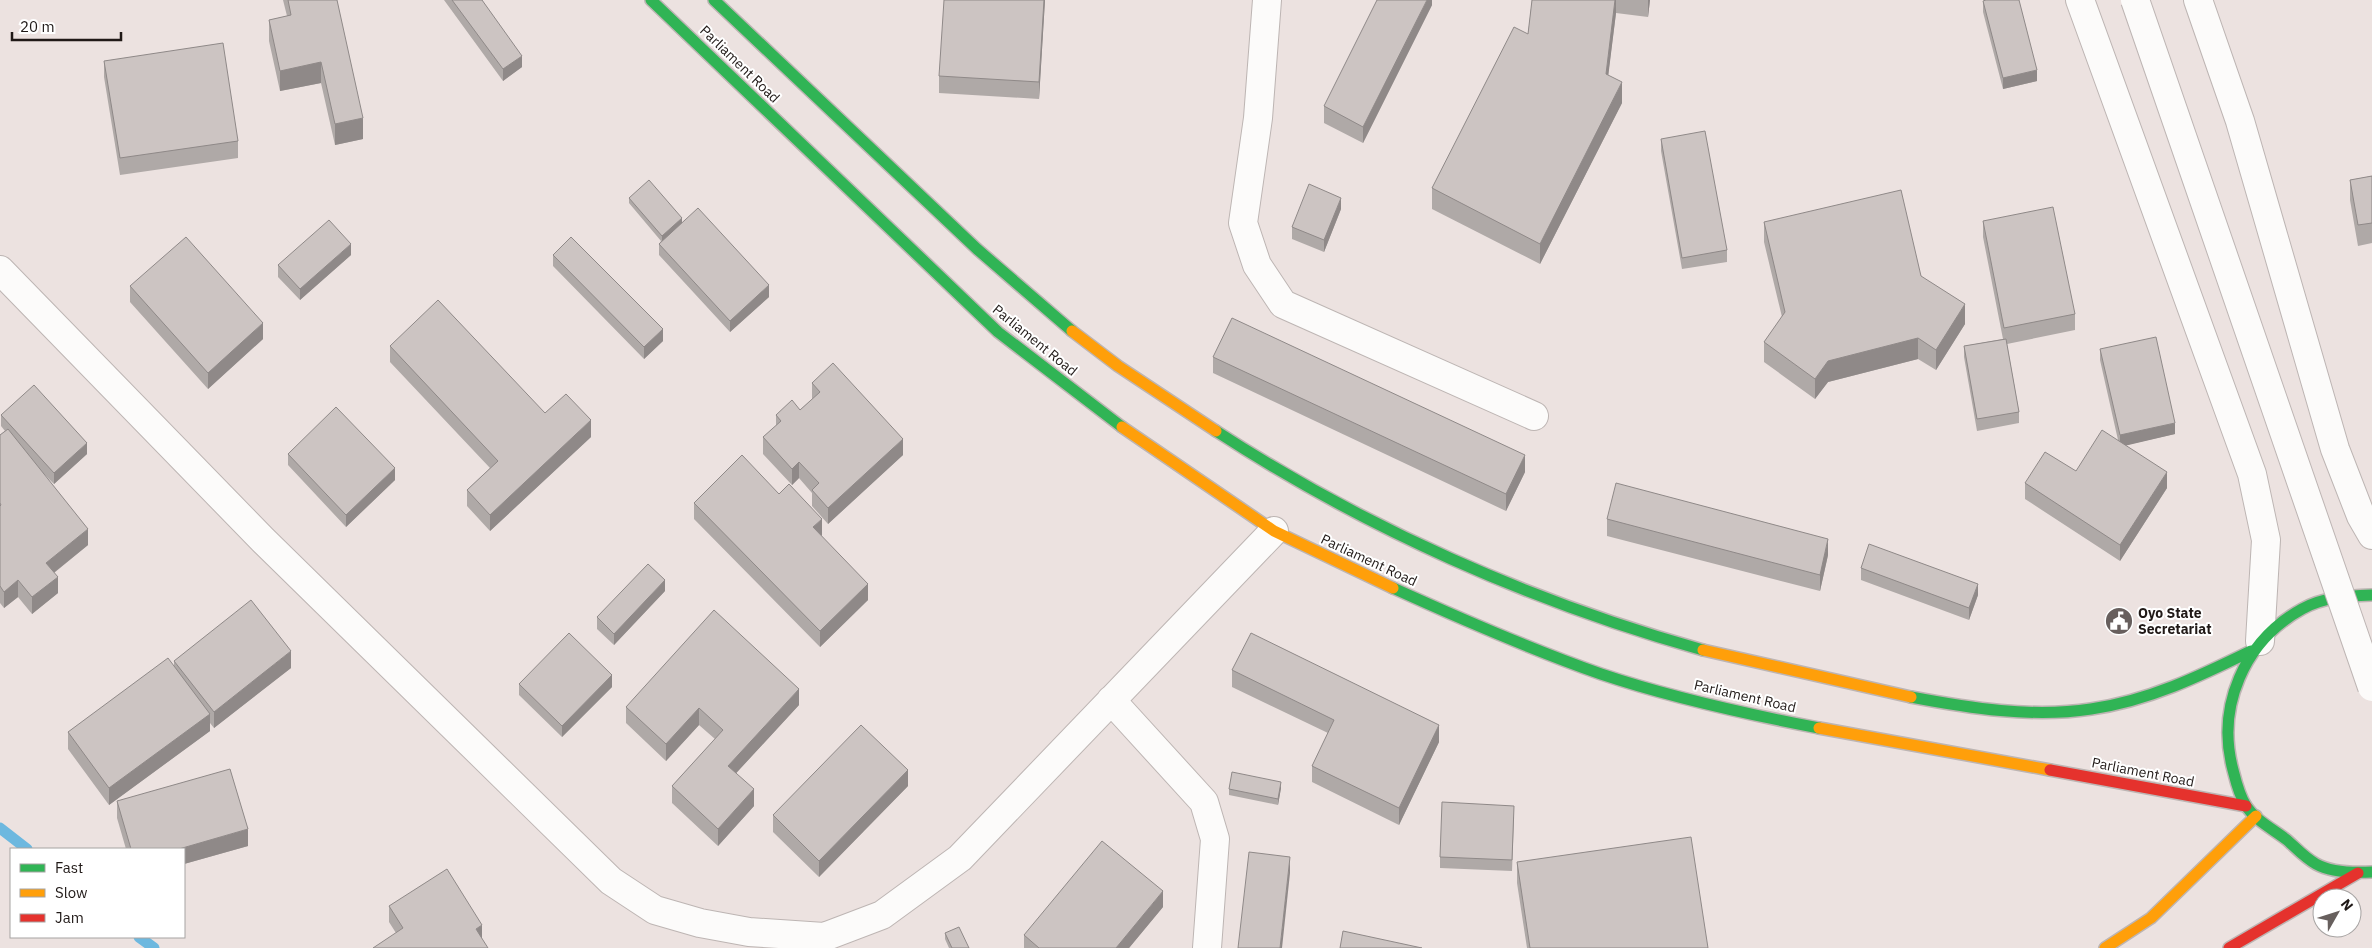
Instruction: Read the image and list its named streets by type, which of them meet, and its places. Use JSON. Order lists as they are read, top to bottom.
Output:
{
  "streets": {
    "main road": ["Parliament Road"]
  },
  "places": {
    "public building": ["Oyo State Secretariat"]
  },
  "legend": ["Fast", "Slow", "Jam"],
  "scale_bar": "20 m",
  "north": "top right"
}
